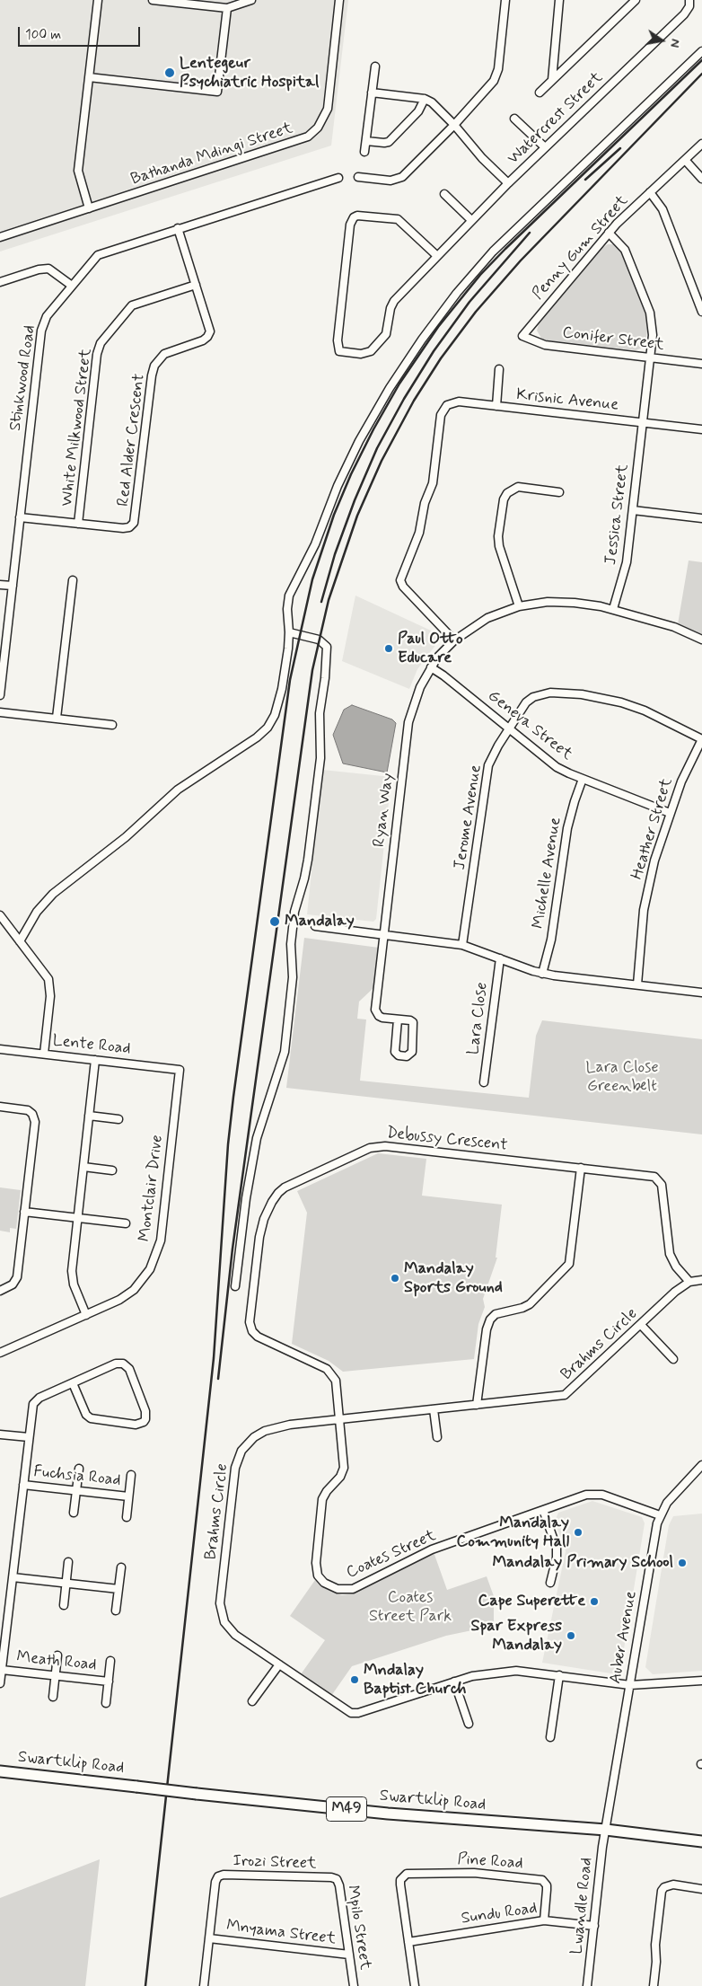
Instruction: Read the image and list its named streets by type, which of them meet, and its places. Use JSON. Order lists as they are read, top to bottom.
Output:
{
  "streets": {
    "main road": ["Swartklip Road", "M49"],
    "street": [
      "Watercrest Street",
      "Bathanda Mdingi Street",
      "Penny Gum Street",
      "Conifer Street",
      "Stinkwood Road",
      "Krisnic Avenue",
      "White Milkwood Street",
      "Red Alder Crescent",
      "Jessica Street",
      "Geneva Street",
      "Ryan Way",
      "Jerome Avenue",
      "Heather Street",
      "Michelle Avenue",
      "Lara Close",
      "Lente Road",
      "Debussy Crescent",
      "Montclair Drive",
      "Brahms Circle",
      "Fuchsia Road",
      "Coates Street",
      "Auber Avenue",
      "Meath Road",
      "Pine Road",
      "Irozi Street",
      "Lwandle Road",
      "Sundu Road",
      "Mpilo Street",
      "Mnyama Street"
    ]
  },
  "crossings": [
    ["Penny Gum Street", "Conifer Street"],
    ["Penny Gum Street", "Jessica Street"],
    ["Conifer Street", "Jessica Street"],
    ["Stinkwood Road", "Red Alder Crescent"],
    ["Krisnic Avenue", "Jessica Street"],
    ["Krisnic Avenue", "Ryan Way"],
    ["White Milkwood Street", "Red Alder Crescent"],
    ["Jessica Street", "Ryan Way"],
    ["Geneva Street", "Ryan Way"],
    ["Geneva Street", "Jerome Avenue"],
    ["Geneva Street", "Heather Street"],
    ["Geneva Street", "Michelle Avenue"],
    ["Jerome Avenue", "Heather Street"],
    ["Lente Road", "Montclair Drive"],
    ["Debussy Crescent", "Brahms Circle"],
    ["Debussy Crescent", "Coates Street"],
    ["Brahms Circle", "Coates Street"],
    ["Brahms Circle", "Auber Avenue"],
    ["Coates Street", "Auber Avenue"],
    ["Auber Avenue", "Swartklip Road"],
    ["Auber Avenue", "Lwandle Road"],
    ["Swartklip Road", "Lwandle Road"],
    ["Pine Road", "Sundu Road"],
    ["Irozi Street", "Mpilo Street"],
    ["Irozi Street", "Mnyama Street"],
    ["Lwandle Road", "Sundu Road"],
    ["Mpilo Street", "Mnyama Street"]
  ],
  "parks": ["Lara Close Greenbelt", "Coates Street Park"],
  "places": [
    "Lentegeur Psychiatric Hospital",
    "Paul Otto Educare",
    "Mandalay",
    "Mandalay Sports Ground",
    "Mandalay Community Hall",
    "Mandalay Primary School",
    "Cape Superette",
    "Spar Express Mandalay",
    "Mndalay Baptist Church"
  ],
  "scale_bar": "100 m",
  "north": "right"
}
